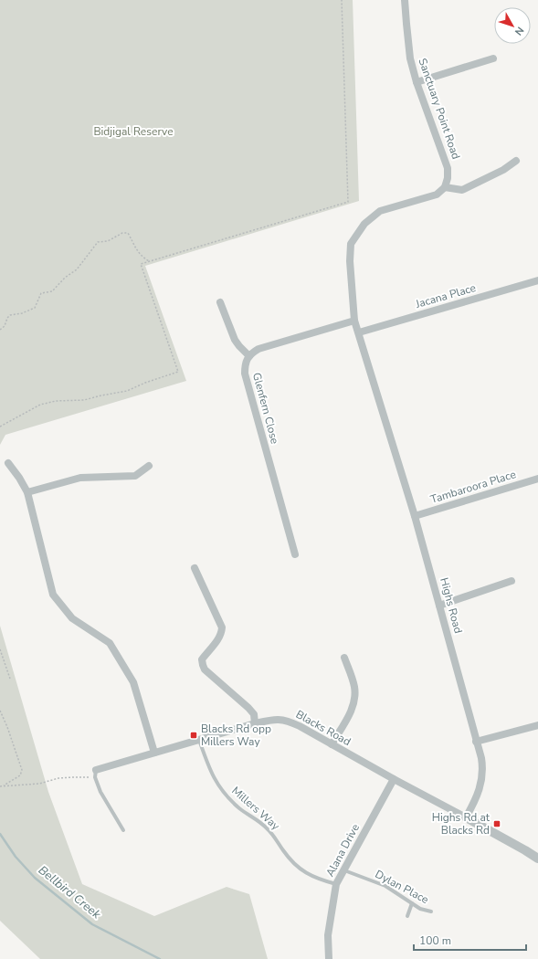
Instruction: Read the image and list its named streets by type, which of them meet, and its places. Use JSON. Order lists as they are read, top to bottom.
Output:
{
  "streets": {
    "street": [
      "Sanctuary Point Road",
      "Jacana Place",
      "Glenfern Close",
      "Tambaroora Place",
      "Highs Road",
      "Blacks Road",
      "Alana Drive"
    ],
    "lane": ["Millers Way", "Dylan Place"]
  },
  "crossings": [
    ["Jacana Place", "Highs Road"],
    ["Tambaroora Place", "Highs Road"],
    ["Highs Road", "Blacks Road"],
    ["Blacks Road", "Millers Way"],
    ["Blacks Road", "Alana Drive"],
    ["Millers Way", "Alana Drive"],
    ["Alana Drive", "Dylan Place"]
  ],
  "water": ["Bellbird Creek"],
  "parks": ["Bidjigal Reserve"],
  "places": {
    "transit": ["Blacks Rd opp Millers Way", "Highs Rd at Blacks Rd"]
  },
  "scale_bar": "100 m",
  "north": "bottom right"
}
